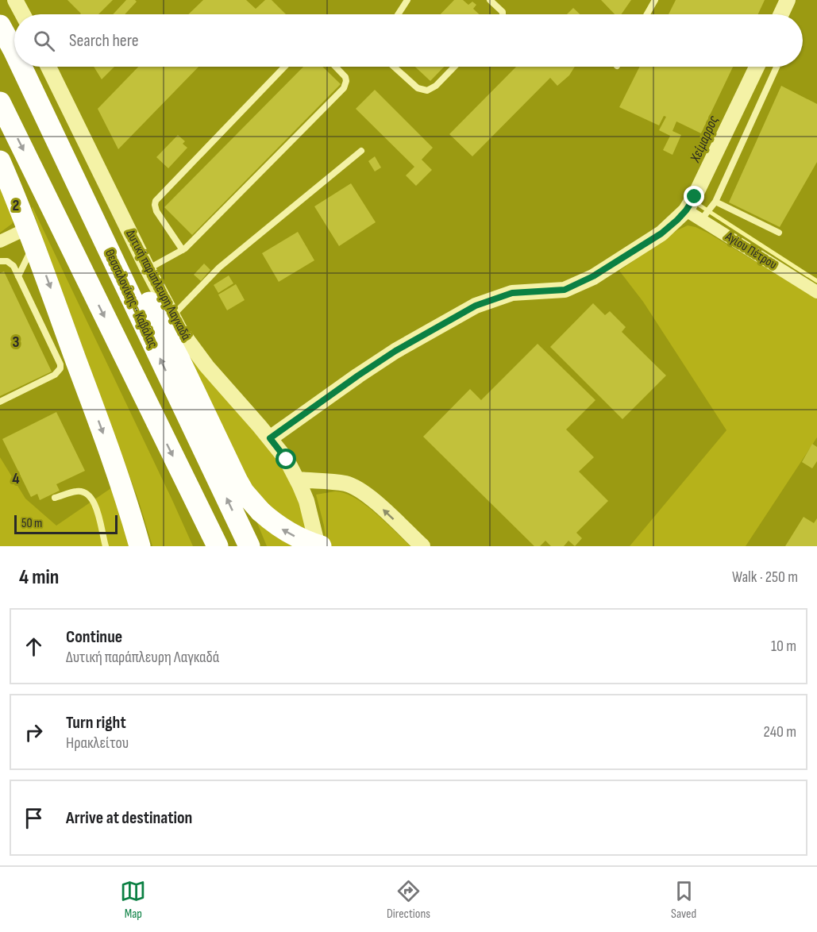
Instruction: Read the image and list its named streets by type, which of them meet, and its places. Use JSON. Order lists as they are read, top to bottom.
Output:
{
  "streets": {
    "highway": ["Θεσσαλονίκης - Καβάλας"],
    "street": ["Αγίου Πέτρου", "Δυτική παράπλευρη Λαγκαδά"]
  },
  "water": ["Χείμαρρος"],
  "scale_bar": "50 m",
  "page": {
    "search": "Search here",
    "scale": "50 m",
    "heading": ["4 min", "Walk · 250 m"],
    "list": [
      ["Continue", "Δυτική παράπλευρη Λαγκαδά", "10 m"],
      ["Turn right", "Ηρακλείτου", "240 m"],
      "Arrive at destination"
    ],
    "nav": ["Map", "Directions", "Saved"]
  },
  "grid": {
    "rows": ["2", "3", "4"]
  }
}
